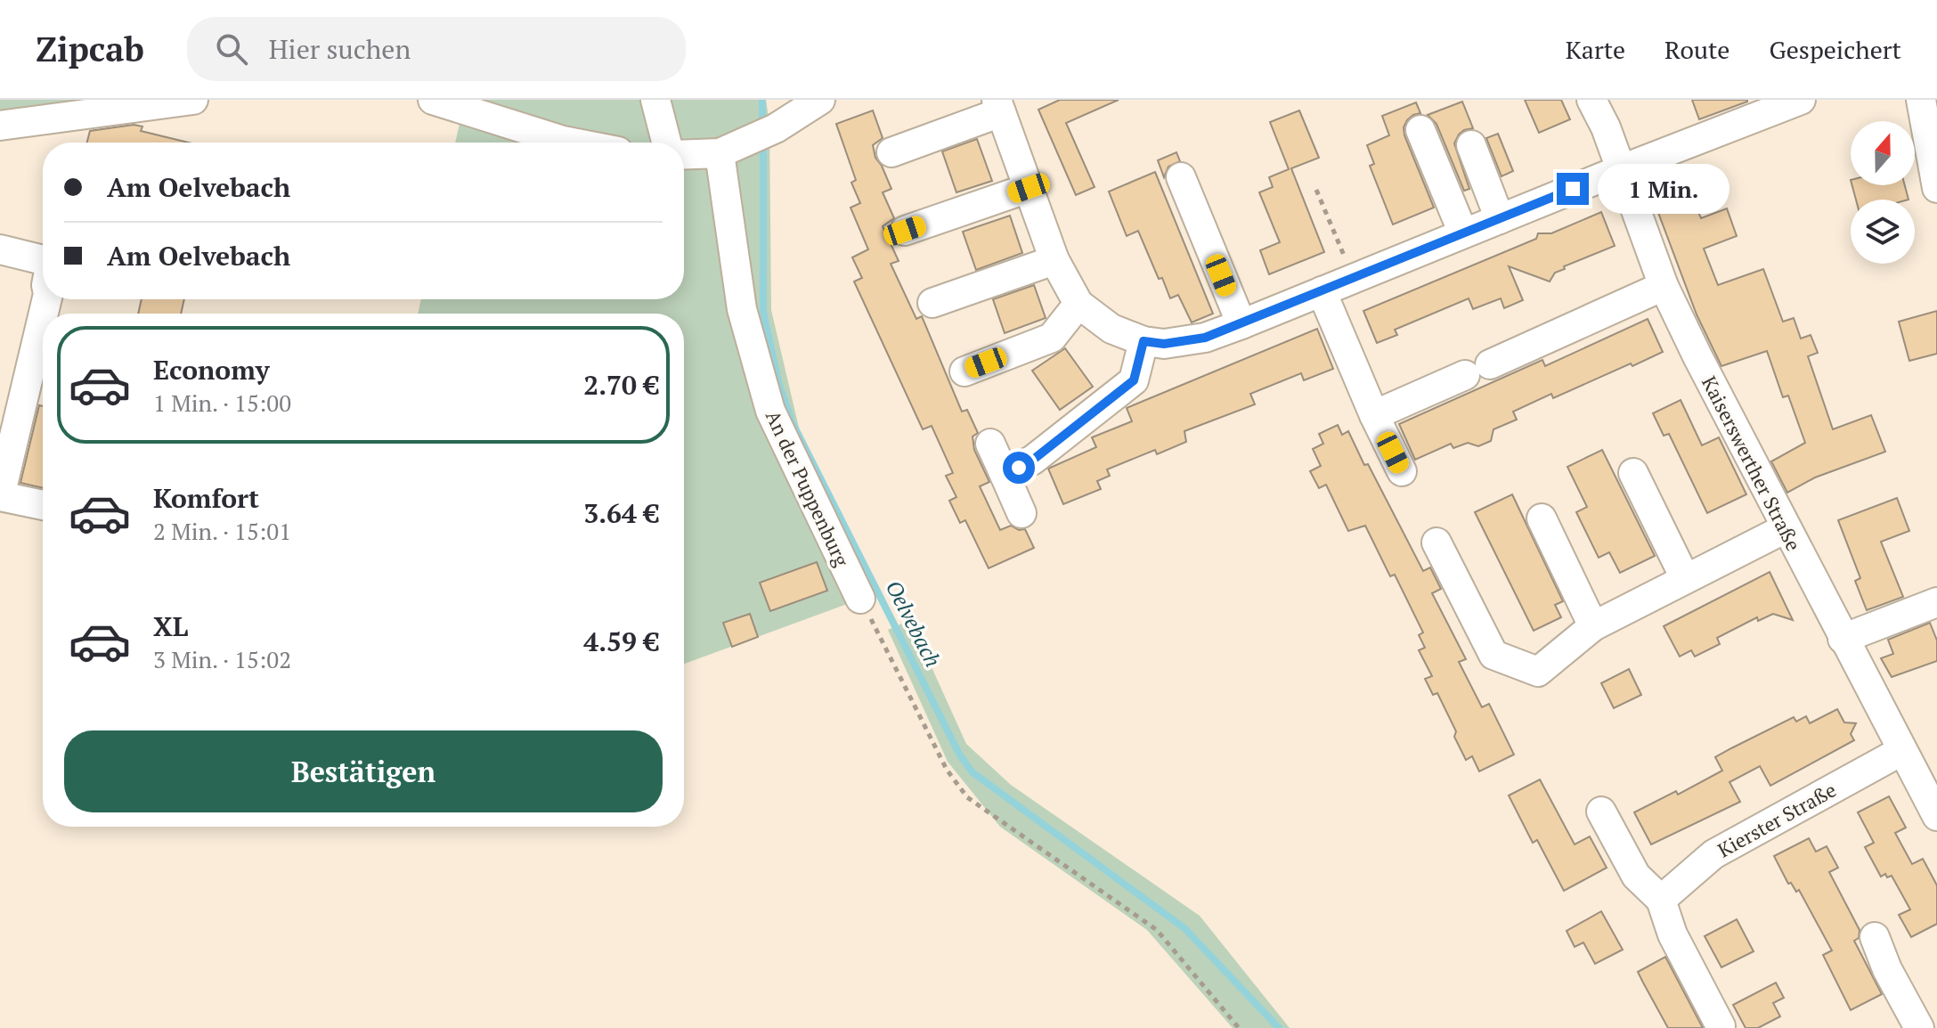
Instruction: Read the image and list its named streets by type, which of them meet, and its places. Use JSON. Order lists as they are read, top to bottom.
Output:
{
  "streets": {
    "street": ["Kaiserswerther Straße", "An der Puppenburg", "Kierster Straße"]
  },
  "crossings": [
    ["Kaiserswerther Straße", "Kierster Straße"]
  ],
  "water": ["Oelvebach"],
  "north": "top",
  "page": {
    "header": "Zipcab",
    "search": "Hier suchen",
    "nav": ["Karte", "Route", "Gespeichert"],
    "banner": ["Am Oelvebach", "Am Oelvebach"],
    "bubble": "1 Min.",
    "list": [
      {
        "name": "Economy",
        "note": "1 Min. · 15:00",
        "value": "2.70 €"
      },
      {
        "name": "Komfort",
        "note": "2 Min. · 15:01",
        "value": "3.64 €"
      },
      {
        "name": "XL",
        "note": "3 Min. · 15:02",
        "value": "4.59 €"
      }
    ],
    "buttons": "Bestätigen"
  }
}
